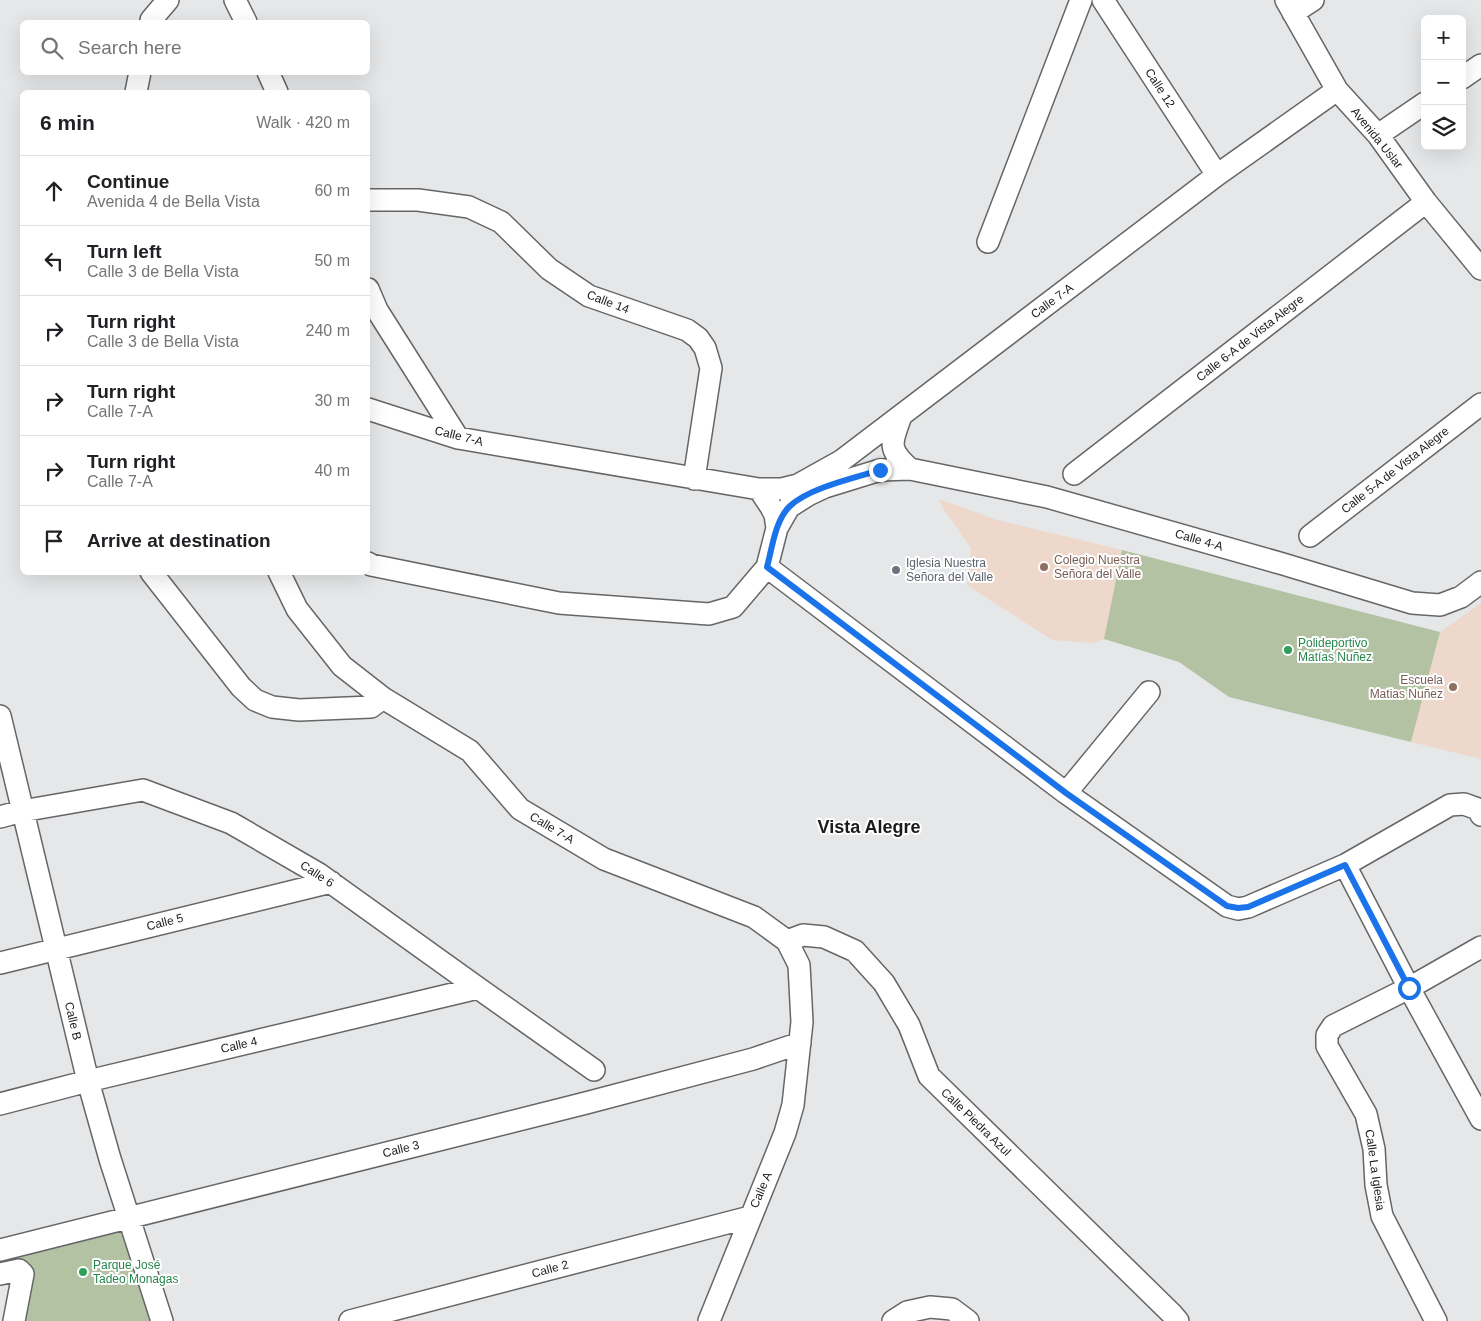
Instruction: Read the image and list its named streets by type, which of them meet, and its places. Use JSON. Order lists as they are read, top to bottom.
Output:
{
  "streets": {
    "street": [
      "Calle 12",
      "Avenida Uslar",
      "Calle 7-A",
      "Calle 14",
      "Calle 6-A de Vista Alegre",
      "Calle 5-A de Vista Alegre",
      "Calle 4-A",
      "Calle 6",
      "Calle 5",
      "Calle B",
      "Calle 4",
      "Calle Piedra Azul",
      "Calle 3",
      "Calle La Iglesia",
      "Calle A",
      "Calle 2"
    ]
  },
  "crossings": [
    ["Calle 12", "Calle 7-A"],
    ["Avenida Uslar", "Calle 7-A"],
    ["Avenida Uslar", "Calle 6-A de Vista Alegre"],
    ["Calle 7-A", "Calle 14"],
    ["Calle 7-A", "Calle Piedra Azul"],
    ["Calle 7-A", "Calle 3"],
    ["Calle 7-A", "Calle A"],
    ["Calle 6", "Calle 5"],
    ["Calle 6", "Calle B"],
    ["Calle 6", "Calle 4"],
    ["Calle 5", "Calle B"],
    ["Calle B", "Calle 4"],
    ["Calle B", "Calle 3"],
    ["Calle 3", "Calle A"],
    ["Calle A", "Calle 2"]
  ],
  "districts": ["Vista Alegre"],
  "places": [
    "Colegio Nuestra Señora del Valle",
    "Iglesia Nuestra Señora del Valle",
    "Polideportivo Matías Nuñez",
    "Escuela Matias Nuñez",
    "Parque José Tadeo Monagas"
  ],
  "page": {
    "map_buttons": ["+", "−"],
    "search": "Search here",
    "heading": ["6 min", "Walk · 420 m"],
    "list": [
      ["Continue", "Avenida 4 de Bella Vista", "60 m"],
      ["Turn left", "Calle 3 de Bella Vista", "50 m"],
      ["Turn right", "Calle 3 de Bella Vista", "240 m"],
      ["Turn right", "Calle 7-A", "30 m"],
      ["Turn right", "Calle 7-A", "40 m"],
      "Arrive at destination"
    ]
  }
}
